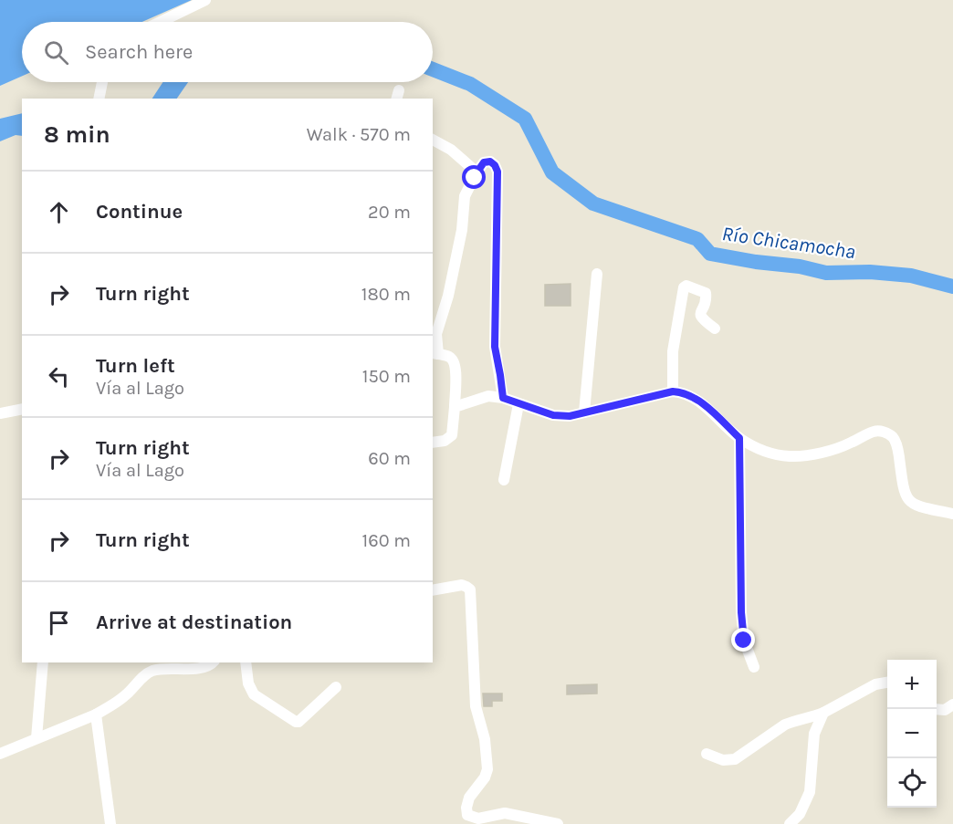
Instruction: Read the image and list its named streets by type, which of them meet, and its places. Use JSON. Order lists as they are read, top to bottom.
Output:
{
  "water": ["Río Chicamocha"],
  "page": {
    "search": "Search here",
    "heading": ["8 min", "Walk · 570 m"],
    "list": [
      ["Continue", "20 m"],
      ["Turn right", "180 m"],
      ["Turn left", "Vía al Lago", "150 m"],
      ["Turn right", "Vía al Lago", "60 m"],
      ["Turn right", "160 m"],
      "Arrive at destination"
    ],
    "map_buttons": ["+", "−"]
  }
}
